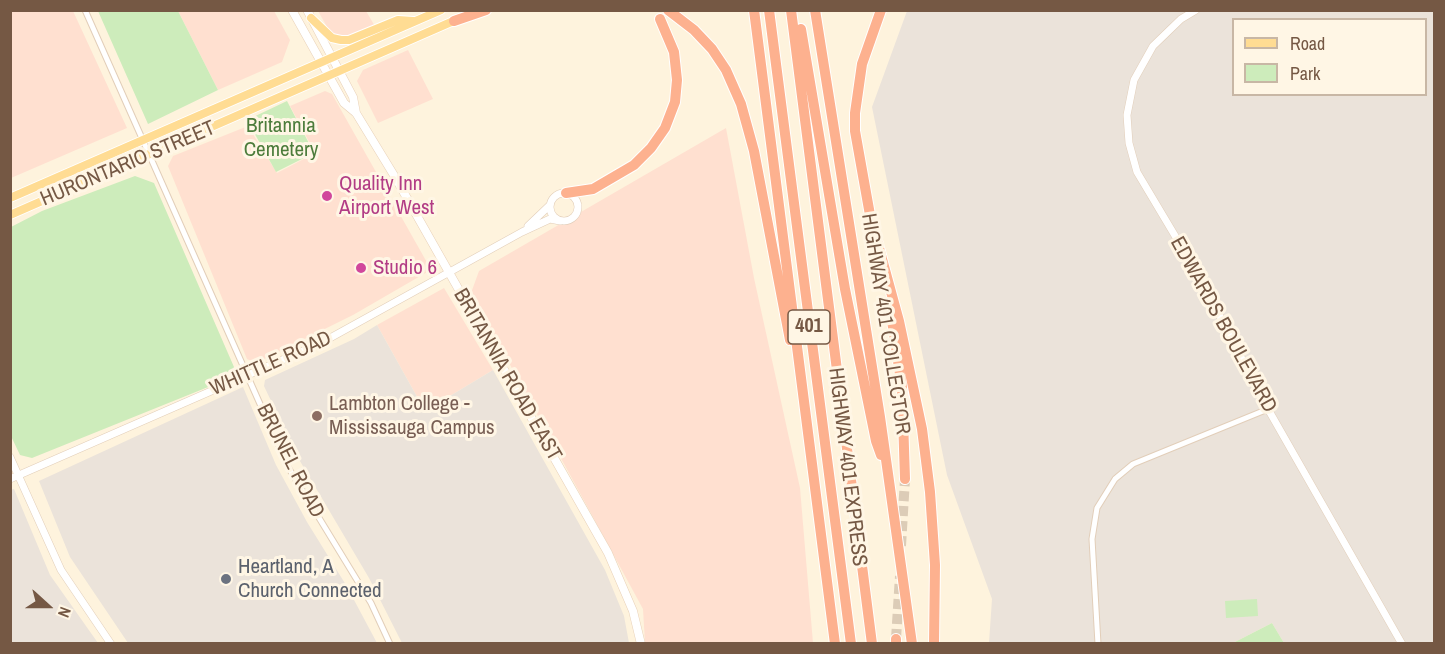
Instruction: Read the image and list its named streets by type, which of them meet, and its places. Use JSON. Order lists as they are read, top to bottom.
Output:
{
  "streets": {
    "highway": ["HIGHWAY 401 COLLECTOR", "401", "HIGHWAY 401 EXPRESS"],
    "main road": ["HURONTARIO STREET", "BRITANNIA ROAD EAST"],
    "street": ["EDWARDS BOULEVARD", "WHITTLE ROAD", "BRUNEL ROAD"]
  },
  "crossings": [
    ["HURONTARIO STREET", "BRITANNIA ROAD EAST"],
    ["HURONTARIO STREET", "BRUNEL ROAD"],
    ["WHITTLE ROAD", "BRITANNIA ROAD EAST"],
    ["WHITTLE ROAD", "BRUNEL ROAD"]
  ],
  "parks": ["Britannia Cemetery"],
  "places": [
    "Quality Inn Airport West",
    "Studio 6",
    "Lambton College - Mississauga Campus",
    "Heartland, A Church Connected"
  ],
  "legend": ["Road", "Park"],
  "north": "right"
}
